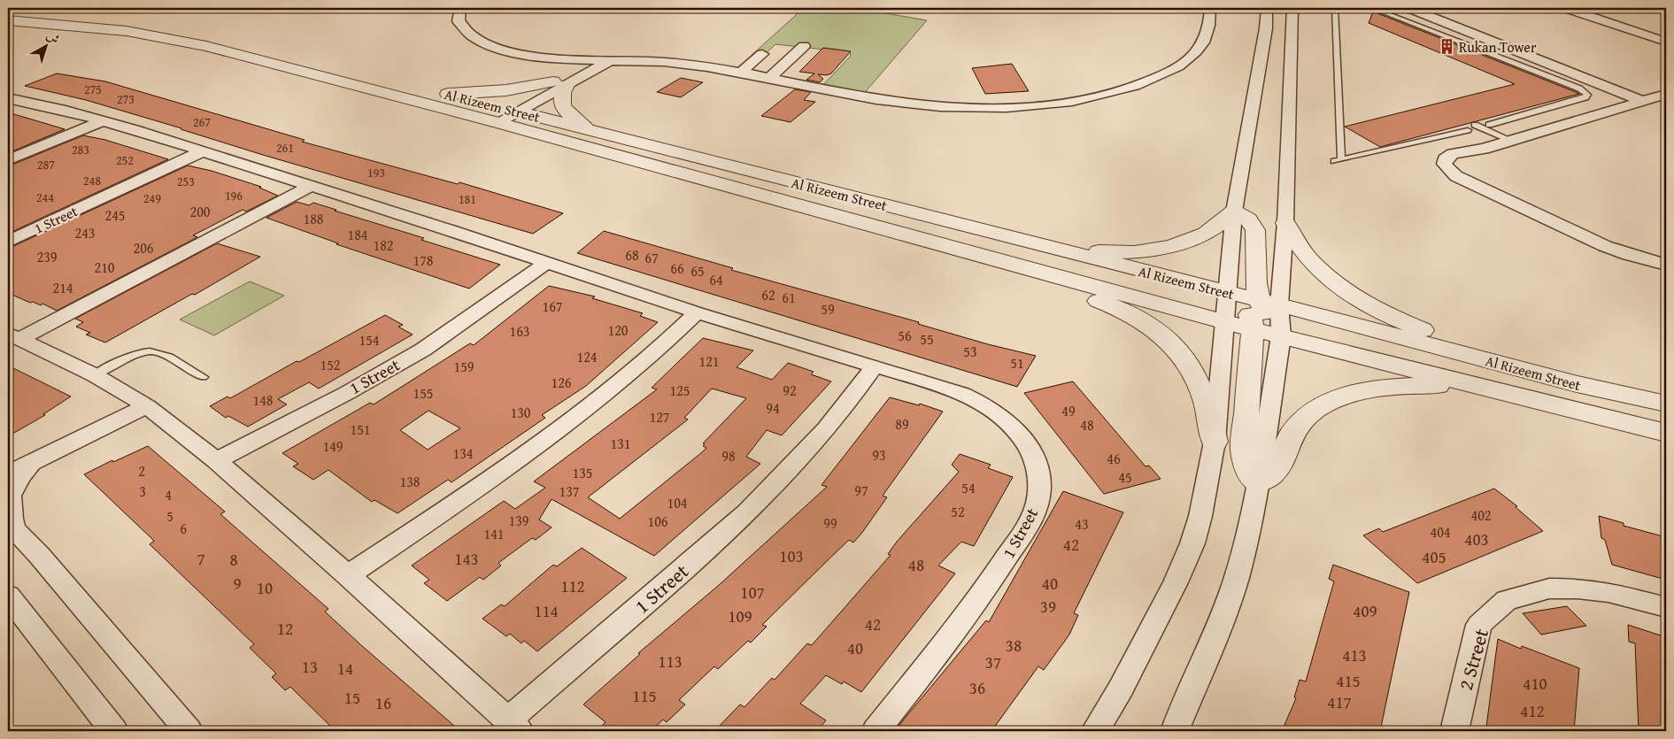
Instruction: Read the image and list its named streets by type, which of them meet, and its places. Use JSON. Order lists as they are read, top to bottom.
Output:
{
  "streets": {
    "street": ["Al Rizeem Street", "1 Street", "2 Street"]
  },
  "places": {
    "building": ["Rukan Tower"]
  },
  "house_numbers": [
    "275",
    "273",
    "267",
    "261",
    "283",
    "252",
    "287",
    "193",
    "248",
    "253",
    "196",
    "244",
    "249",
    "181",
    "200",
    "245",
    "188",
    "243",
    "184",
    "182",
    "206",
    "68",
    "239",
    "67",
    "178",
    "210",
    "66",
    "65",
    "64",
    "214",
    "62",
    "61",
    "167",
    "59",
    "120",
    "163",
    "56",
    "55",
    "154",
    "53",
    "124",
    "121",
    "51",
    "152",
    "159",
    "126",
    "125",
    "92",
    "155",
    "148",
    "94",
    "49",
    "130",
    "127",
    "89",
    "48",
    "151",
    "131",
    "149",
    "134",
    "93",
    "98",
    "46",
    "2",
    "135",
    "45",
    "138",
    "54",
    "97",
    "3",
    "137",
    "4",
    "104",
    "52",
    "402",
    "5",
    "139",
    "106",
    "99",
    "43",
    "6",
    "404",
    "141",
    "403",
    "42",
    "103",
    "405",
    "7",
    "143",
    "8",
    "48",
    "9",
    "40",
    "112",
    "10",
    "107",
    "39",
    "114",
    "409",
    "109",
    "42",
    "12",
    "38",
    "40",
    "413",
    "113",
    "37",
    "13",
    "14",
    "415",
    "410",
    "36",
    "115",
    "15",
    "417",
    "16",
    "412"
  ],
  "north": "top right"
}
